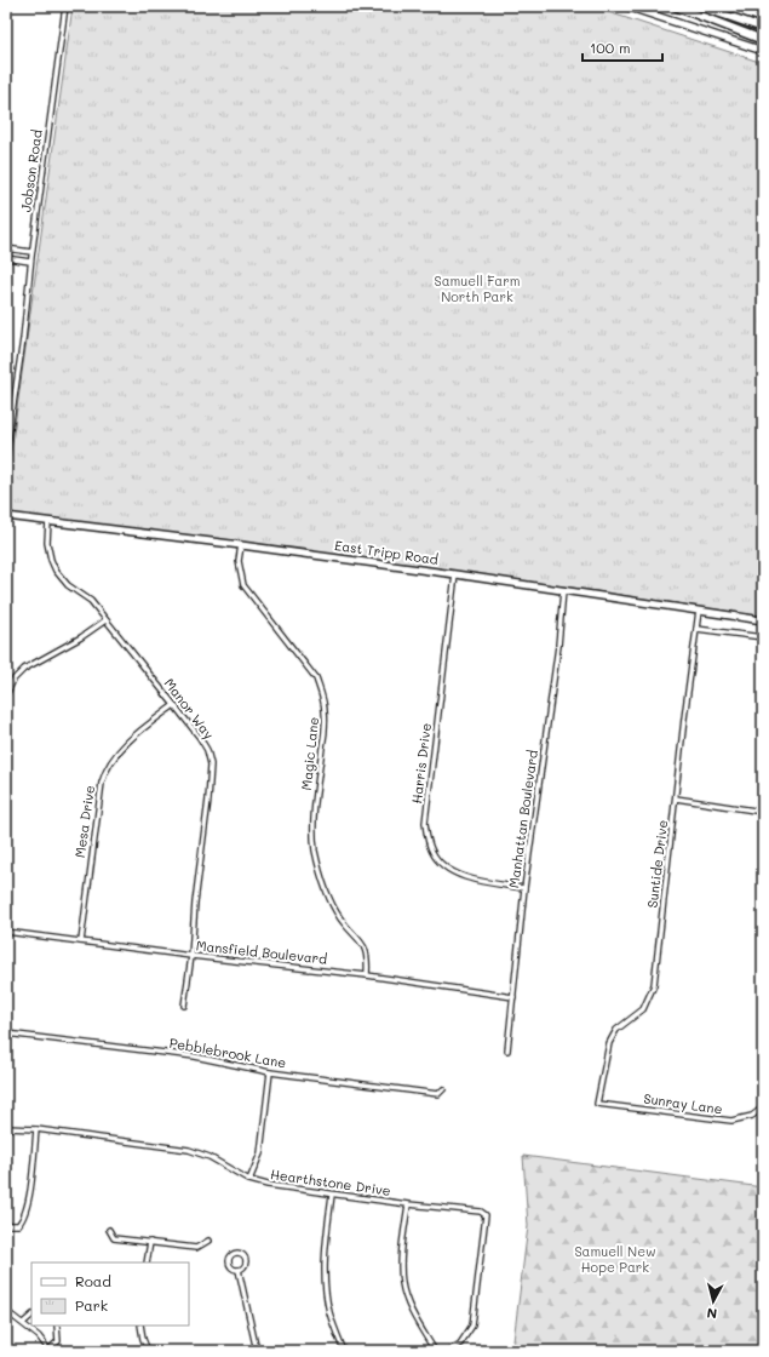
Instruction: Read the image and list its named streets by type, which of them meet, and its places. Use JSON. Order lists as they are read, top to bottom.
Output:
{
  "streets": {
    "street": [
      "Jobson Road",
      "East Tripp Road",
      "Manor Way",
      "Magic Lane",
      "Harris Drive",
      "Manhattan Boulevard",
      "Mesa Drive",
      "Suntide Drive",
      "Mansfield Boulevard",
      "Pebblebrook Lane",
      "Sunray Lane",
      "Hearthstone Drive"
    ]
  },
  "crossings": [
    ["East Tripp Road", "Manor Way"],
    ["East Tripp Road", "Magic Lane"],
    ["East Tripp Road", "Harris Drive"],
    ["East Tripp Road", "Manhattan Boulevard"],
    ["East Tripp Road", "Suntide Drive"],
    ["Manor Way", "Mesa Drive"],
    ["Manor Way", "Mansfield Boulevard"],
    ["Magic Lane", "Mansfield Boulevard"],
    ["Harris Drive", "Manhattan Boulevard"],
    ["Manhattan Boulevard", "Mansfield Boulevard"],
    ["Mesa Drive", "Mansfield Boulevard"],
    ["Suntide Drive", "Sunray Lane"]
  ],
  "parks": ["Samuell Farm North Park", "Samuell New Hope Park"],
  "legend": ["Road", "Park"],
  "scale_bar": "100 m",
  "north": "bottom"
}
